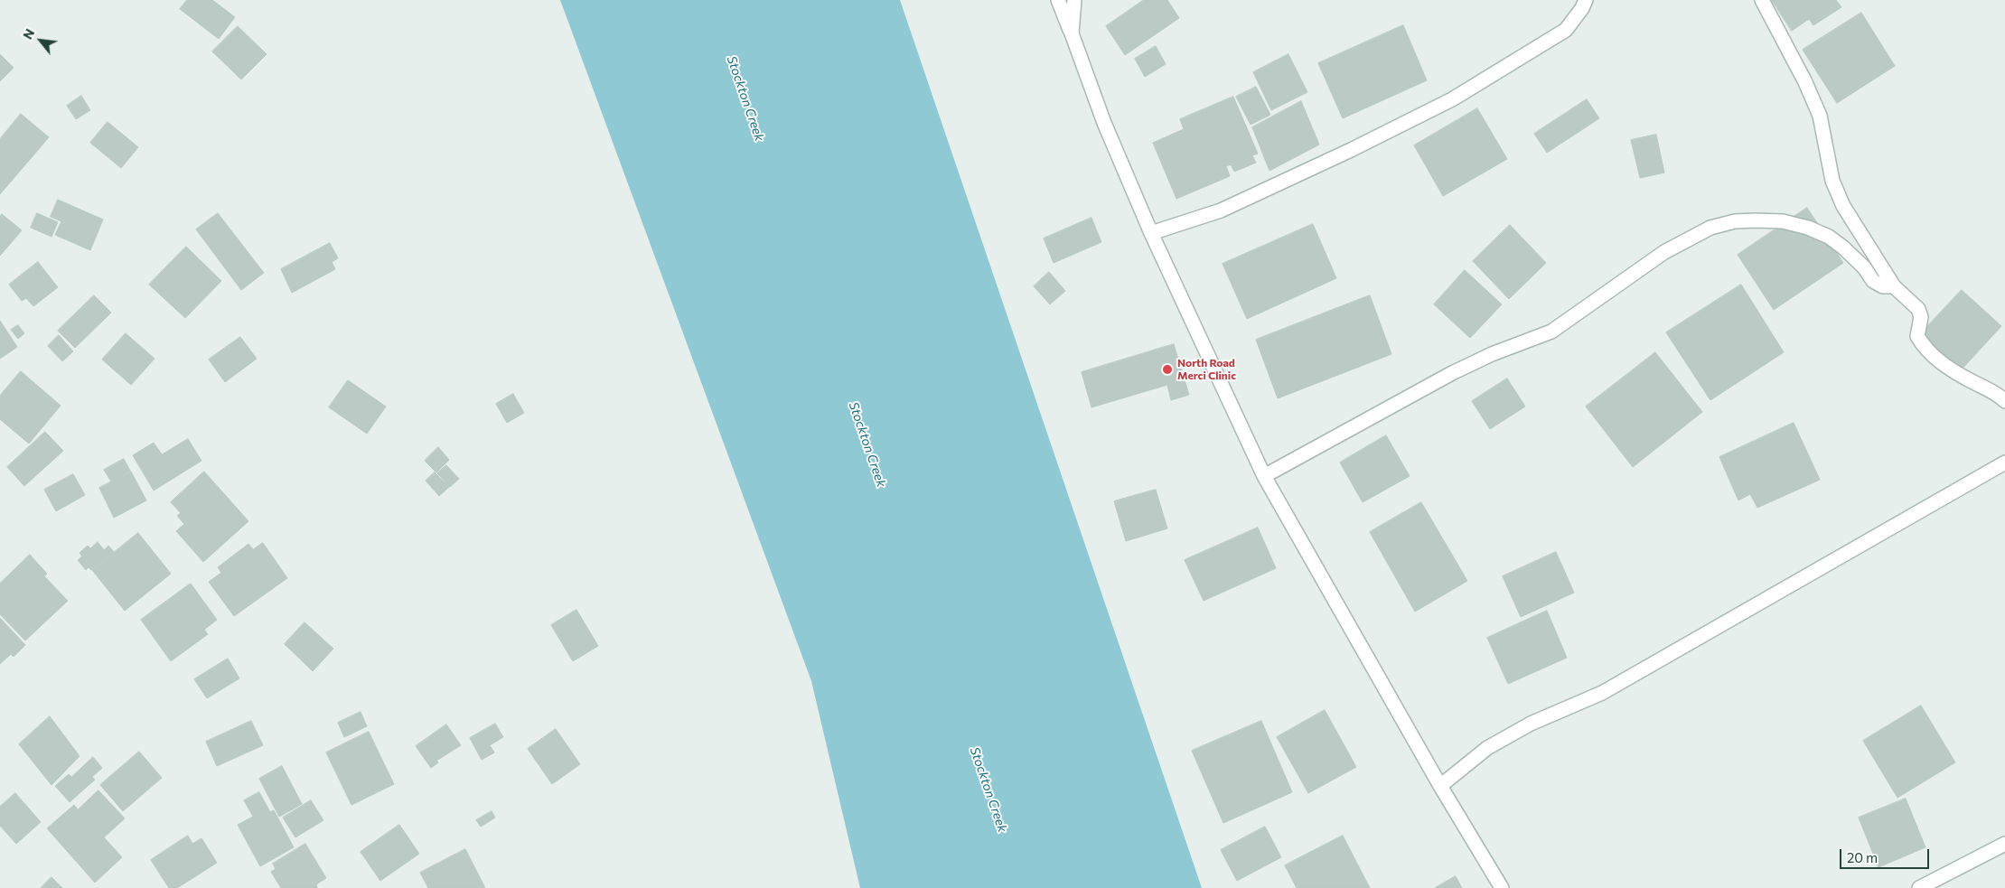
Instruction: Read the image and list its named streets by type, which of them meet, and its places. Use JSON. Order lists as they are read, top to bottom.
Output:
{
  "water": ["Stockton Creek"],
  "places": ["North Road Merci Clinic"],
  "scale_bar": "20 m",
  "north": "top left"
}
